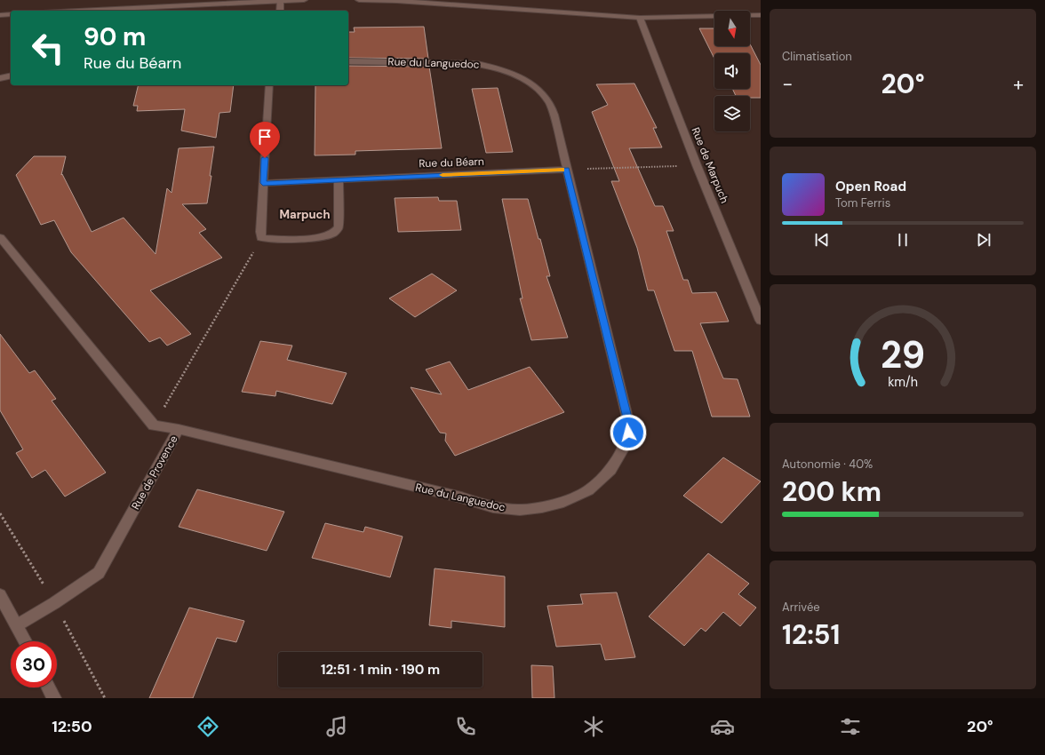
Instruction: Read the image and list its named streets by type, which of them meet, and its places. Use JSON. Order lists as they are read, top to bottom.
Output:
{
  "streets": {
    "street": [
      "Rue du Languedoc",
      "Rue du Béarn",
      "Rue de Marpuch",
      "Rue de Provence"
    ]
  },
  "crossings": [
    ["Rue du Languedoc", "Rue du Béarn"],
    ["Rue du Languedoc", "Rue de Provence"]
  ],
  "districts": ["Marpuch"],
  "north": "bottom",
  "page": {
    "tile": [
      "Climatisation",
      ["Autonomie · 40%", "200 km"],
      ["Arrivée", "12:51"]
    ],
    "turn": ["90 m", "Rue du Béarn"],
    "heat": ["−", "20°", "+"],
    "song": ["Open Road", "Tom Ferris"],
    "limit": "30",
    "trip": "12:51 · 1 min · 190 m",
    "tabs": ["12:50", "20°"],
    "gauge": ["29", "km/h"]
  }
}
